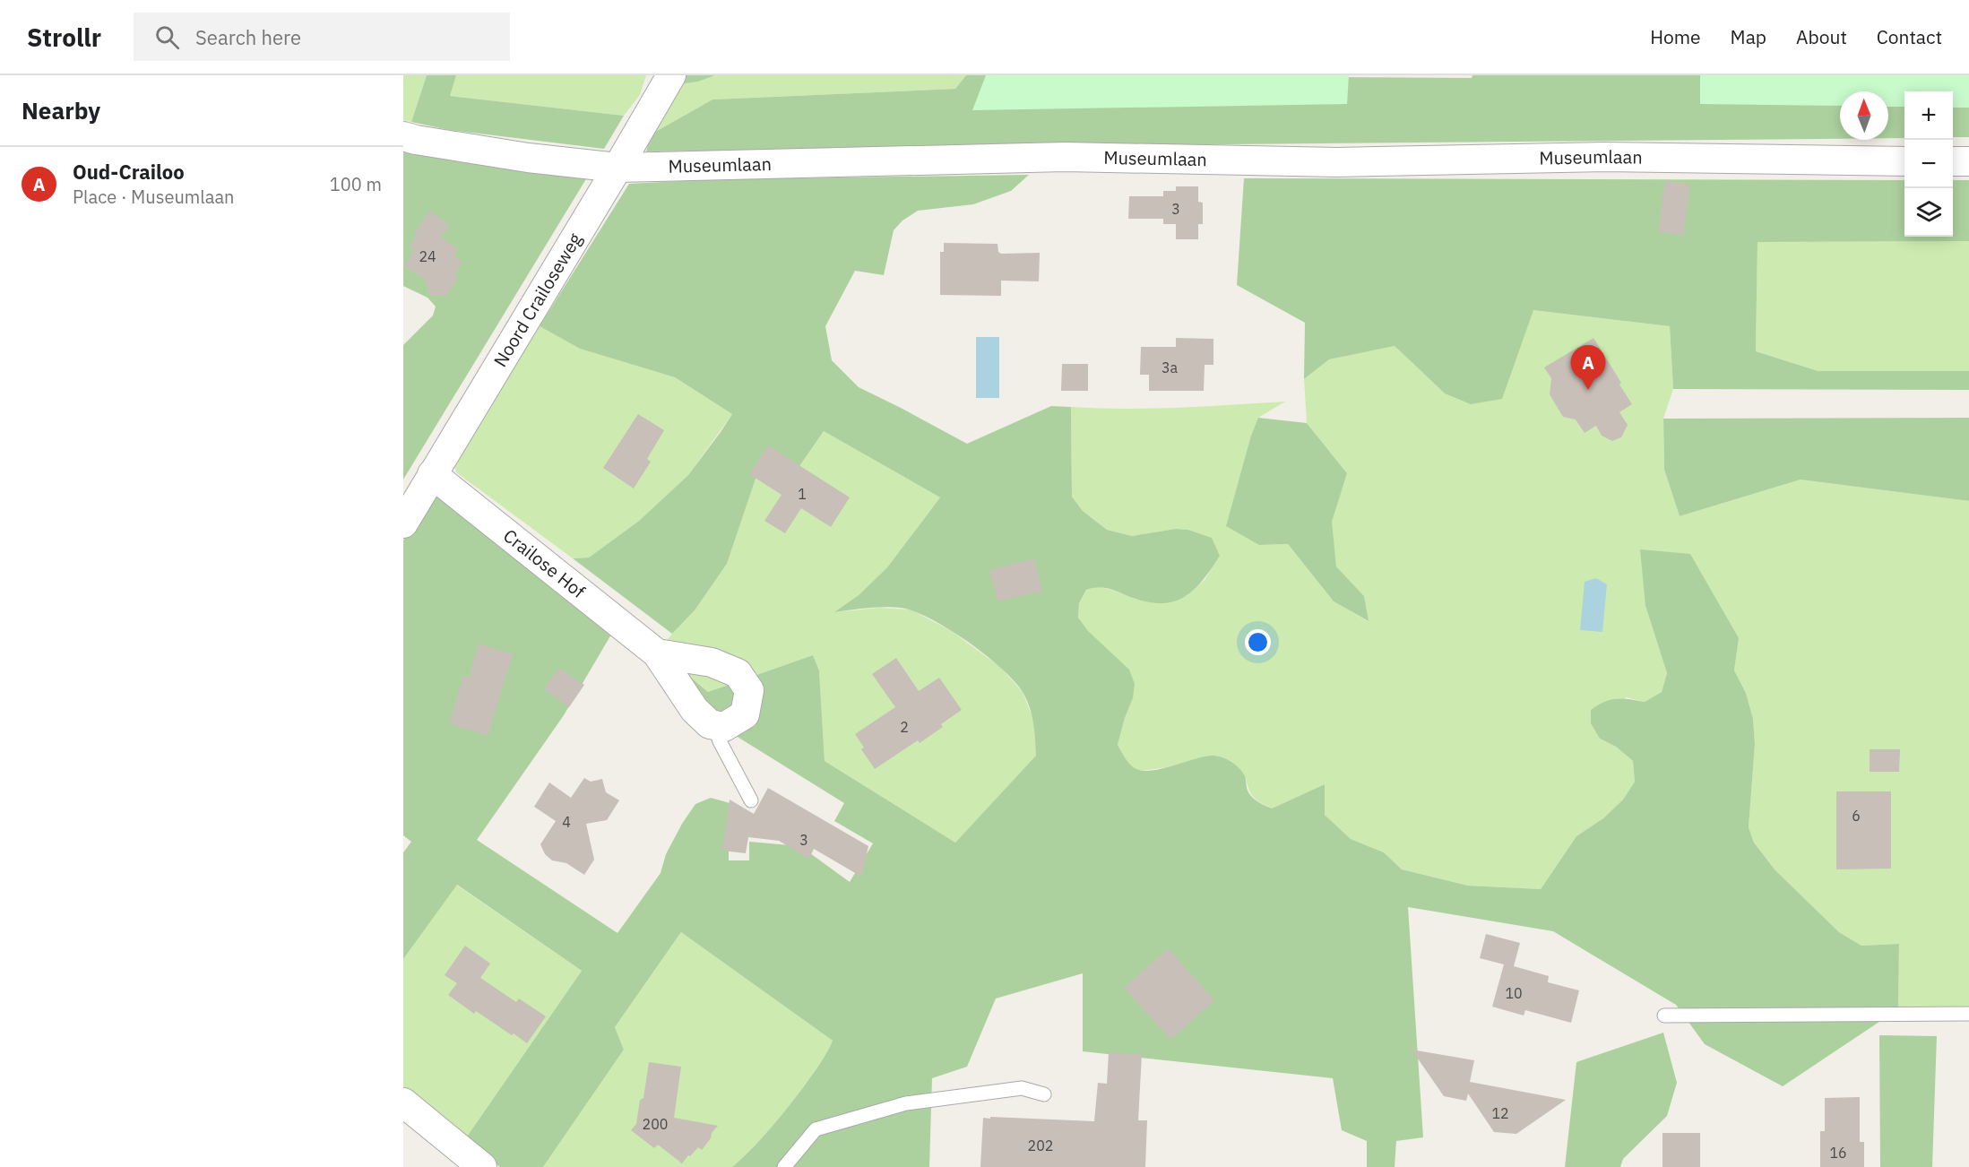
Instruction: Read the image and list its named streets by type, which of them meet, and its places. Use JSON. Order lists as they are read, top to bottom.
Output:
{
  "streets": {
    "street": ["Museumlaan", "Noord Crailoseweg", "Crailose Hof"]
  },
  "crossings": [
    ["Museumlaan", "Noord Crailoseweg"],
    ["Noord Crailoseweg", "Crailose Hof"]
  ],
  "house_numbers": [
    "3",
    "24",
    "3a",
    "1",
    "2",
    "6",
    "4",
    "3",
    "10",
    "12",
    "200",
    "202",
    "16"
  ],
  "north": "top",
  "page": {
    "header": "Strollr",
    "search": "Search here",
    "nav": [
      "Home",
      "Map",
      "About",
      "Contact"
    ],
    "heading": "Nearby",
    "map_buttons": ["+", "−"],
    "list": [
      {
        "mark": "A",
        "name": "Oud-Crailoo",
        "note": "Place · Museumlaan",
        "value": "100 m"
      }
    ],
    "pins": "A"
  }
}
